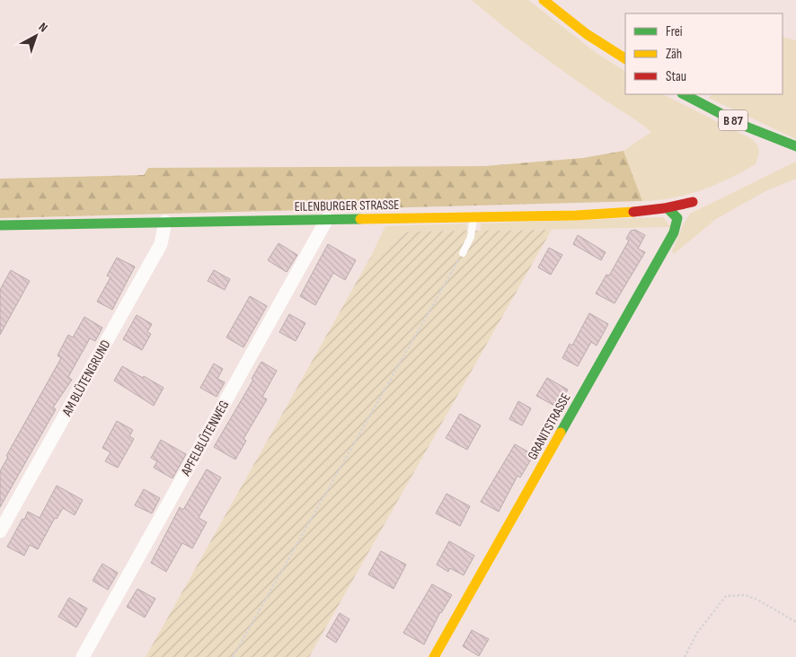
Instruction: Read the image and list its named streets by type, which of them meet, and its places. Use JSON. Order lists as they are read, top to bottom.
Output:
{
  "streets": {
    "street": [
      "B 87",
      "EILENBURGER STRASSE",
      "AM BLÜTENGRUND",
      "GRANITSTRASSE",
      "APFELBLÜTENWEG"
    ]
  },
  "crossings": [
    ["EILENBURGER STRASSE", "AM BLÜTENGRUND"],
    ["EILENBURGER STRASSE", "GRANITSTRASSE"],
    ["EILENBURGER STRASSE", "APFELBLÜTENWEG"]
  ],
  "legend": ["Frei", "Zäh", "Stau"],
  "north": "top right"
}
